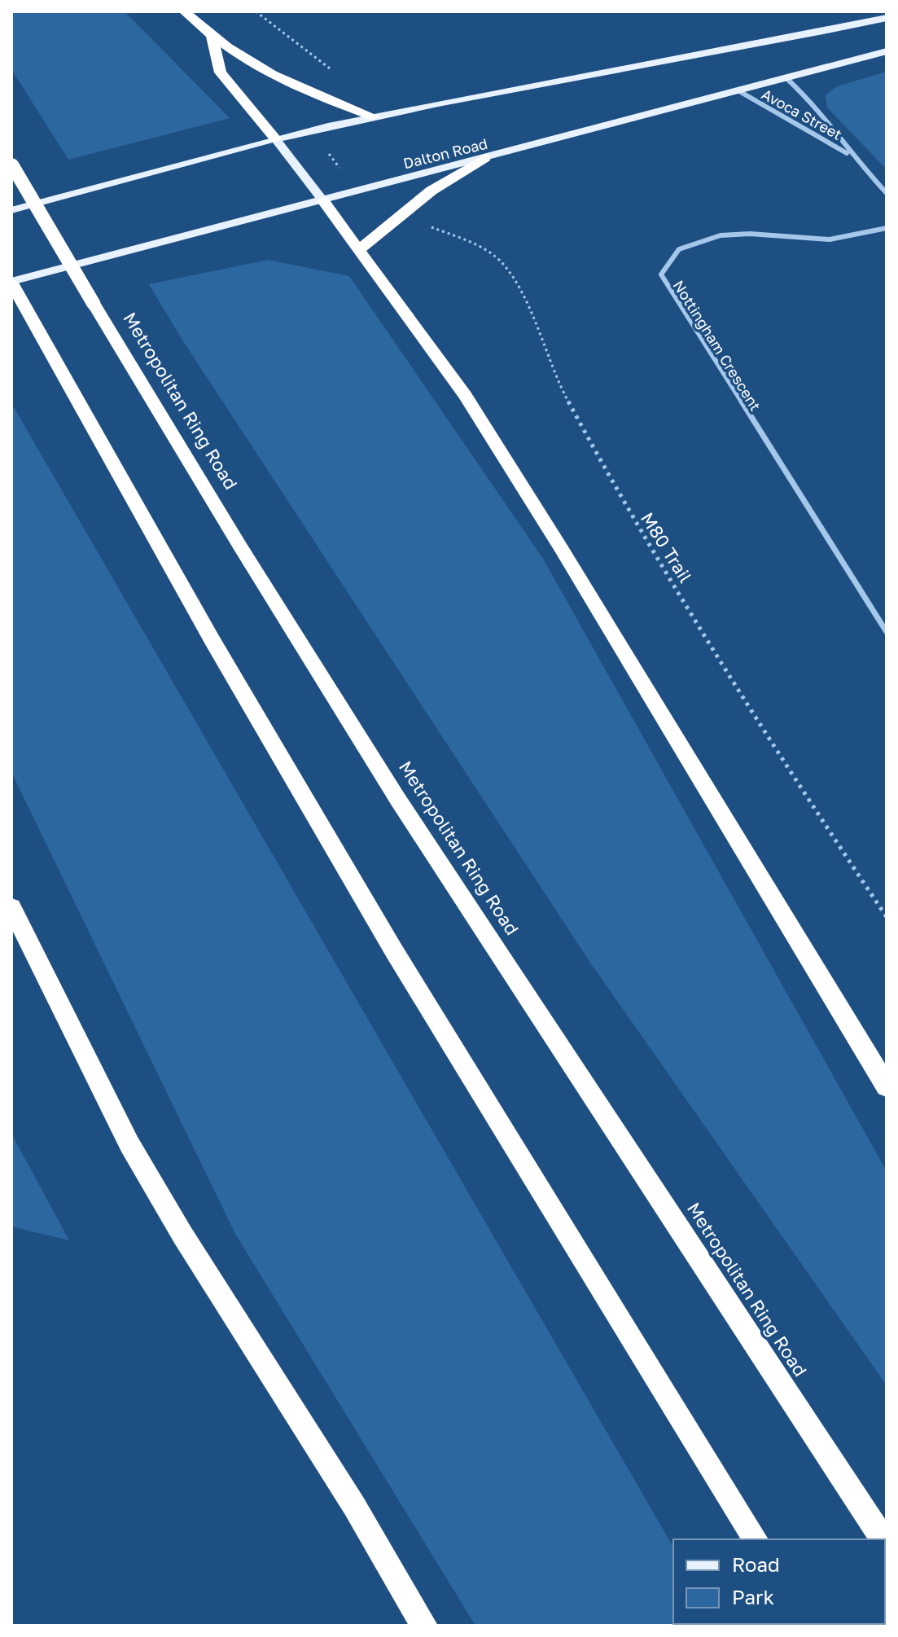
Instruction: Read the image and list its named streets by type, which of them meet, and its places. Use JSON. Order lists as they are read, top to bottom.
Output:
{
  "streets": {
    "highway": ["Metropolitan Ring Road"],
    "main road": ["Dalton Road"],
    "street": ["Avoca Street", "Nottingham Crescent"],
    "path": ["M80 Trail"]
  },
  "crossings": [
    ["Avoca Street", "Dalton Road"]
  ],
  "legend": ["Road", "Park"]
}
